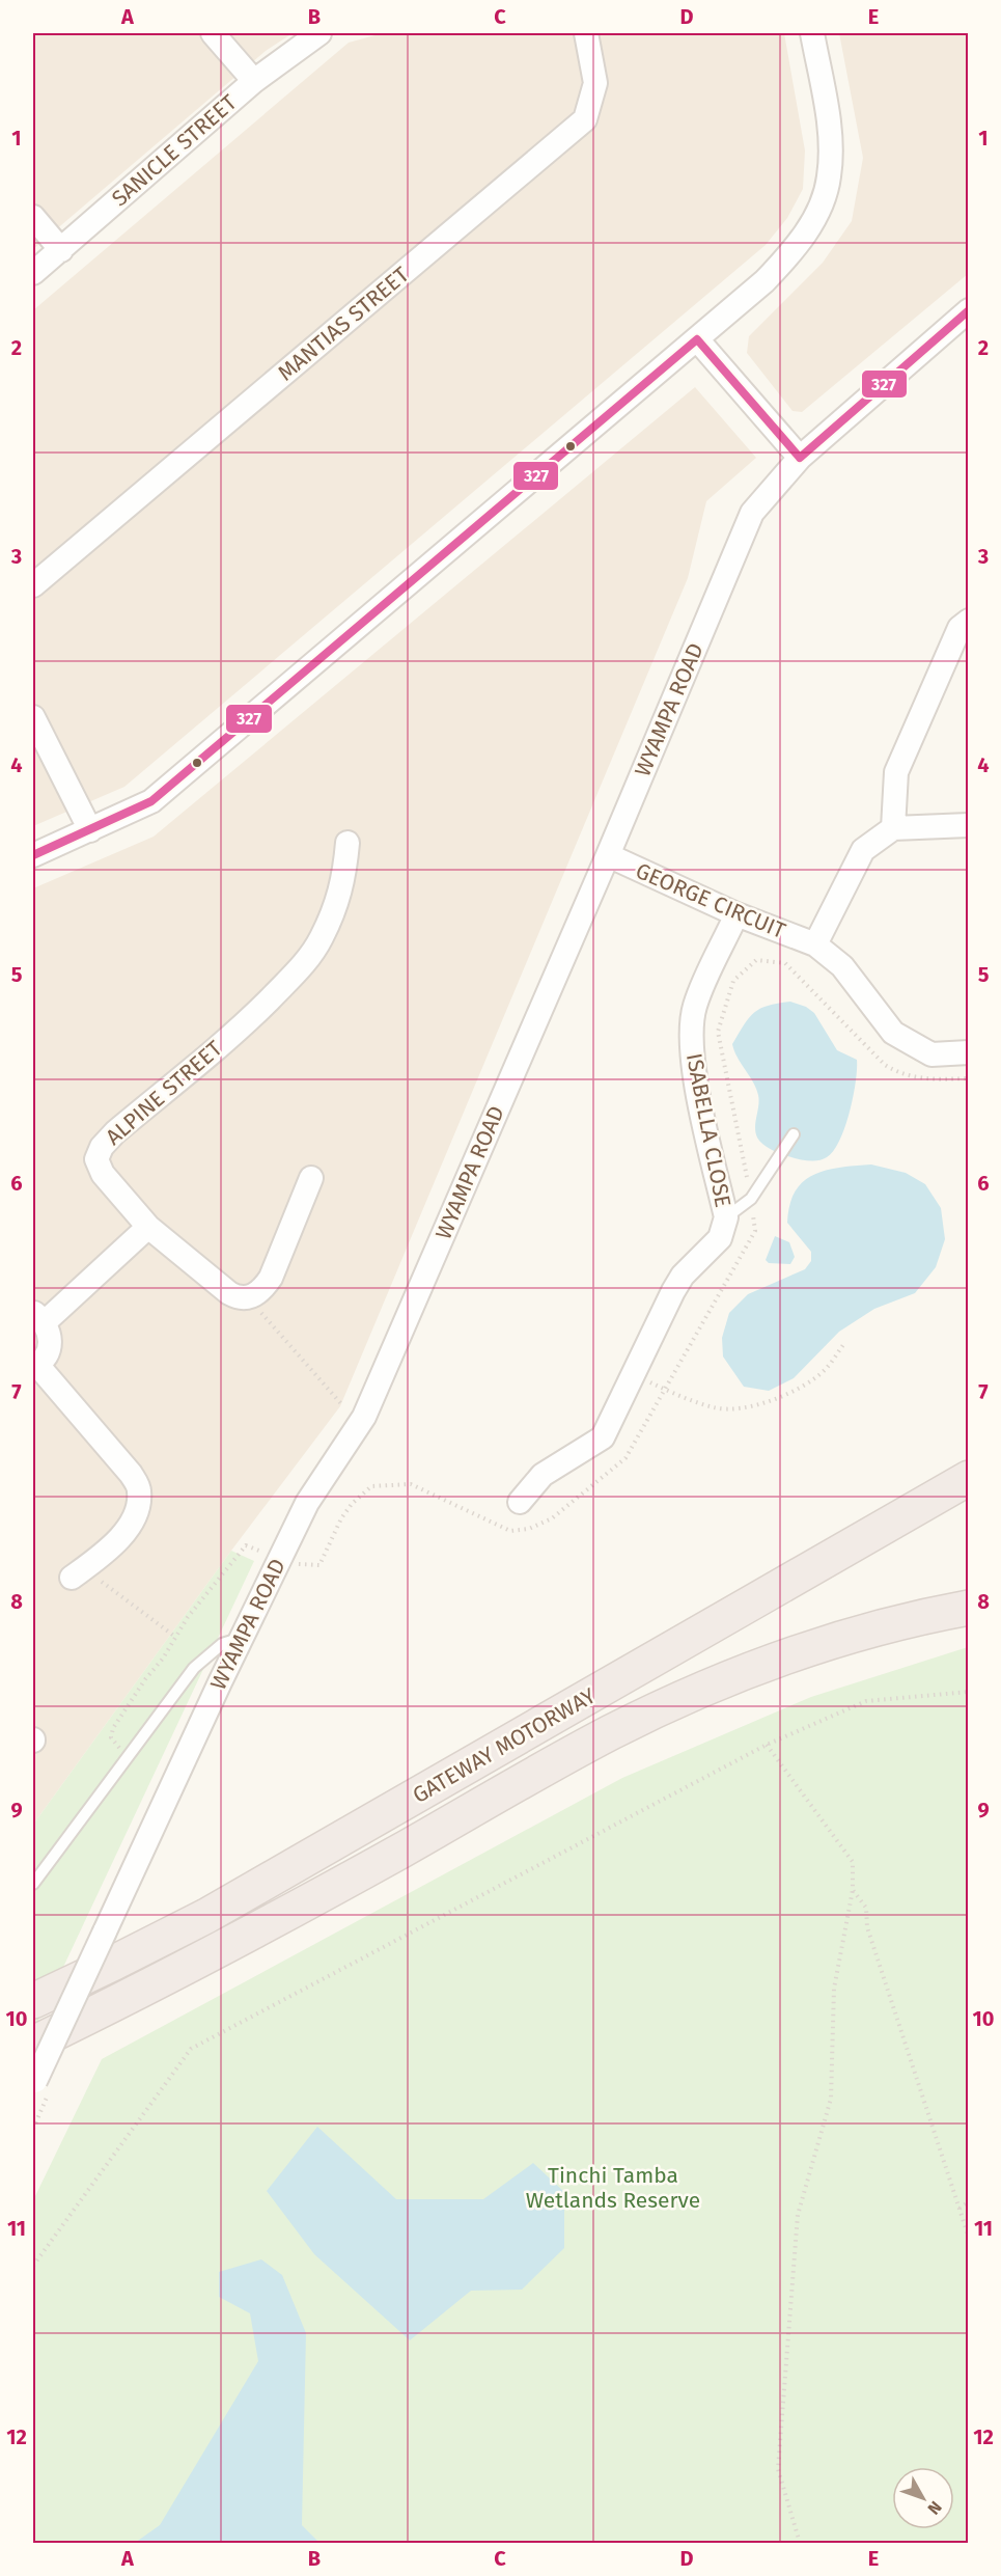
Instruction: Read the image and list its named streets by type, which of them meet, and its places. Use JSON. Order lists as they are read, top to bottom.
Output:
{
  "streets": {
    "highway": ["GATEWAY MOTORWAY"],
    "street": [
      "SANICLE STREET",
      "MANTIAS STREET",
      "WYAMPA ROAD",
      "GEORGE CIRCUIT",
      "ALPINE STREET",
      "ISABELLA CLOSE"
    ]
  },
  "crossings": [
    ["WYAMPA ROAD", "GEORGE CIRCUIT"],
    ["GEORGE CIRCUIT", "ISABELLA CLOSE"]
  ],
  "parks": ["Tinchi Tamba Wetlands Reserve"],
  "lines": ["transit line 327"],
  "north": "bottom right",
  "grid": {
    "columns": [
      "A",
      "B",
      "C",
      "D",
      "E"
    ],
    "rows": [
      "1",
      "2",
      "3",
      "4",
      "5",
      "6",
      "7",
      "8",
      "9",
      "10",
      "11",
      "12"
    ]
  }
}
